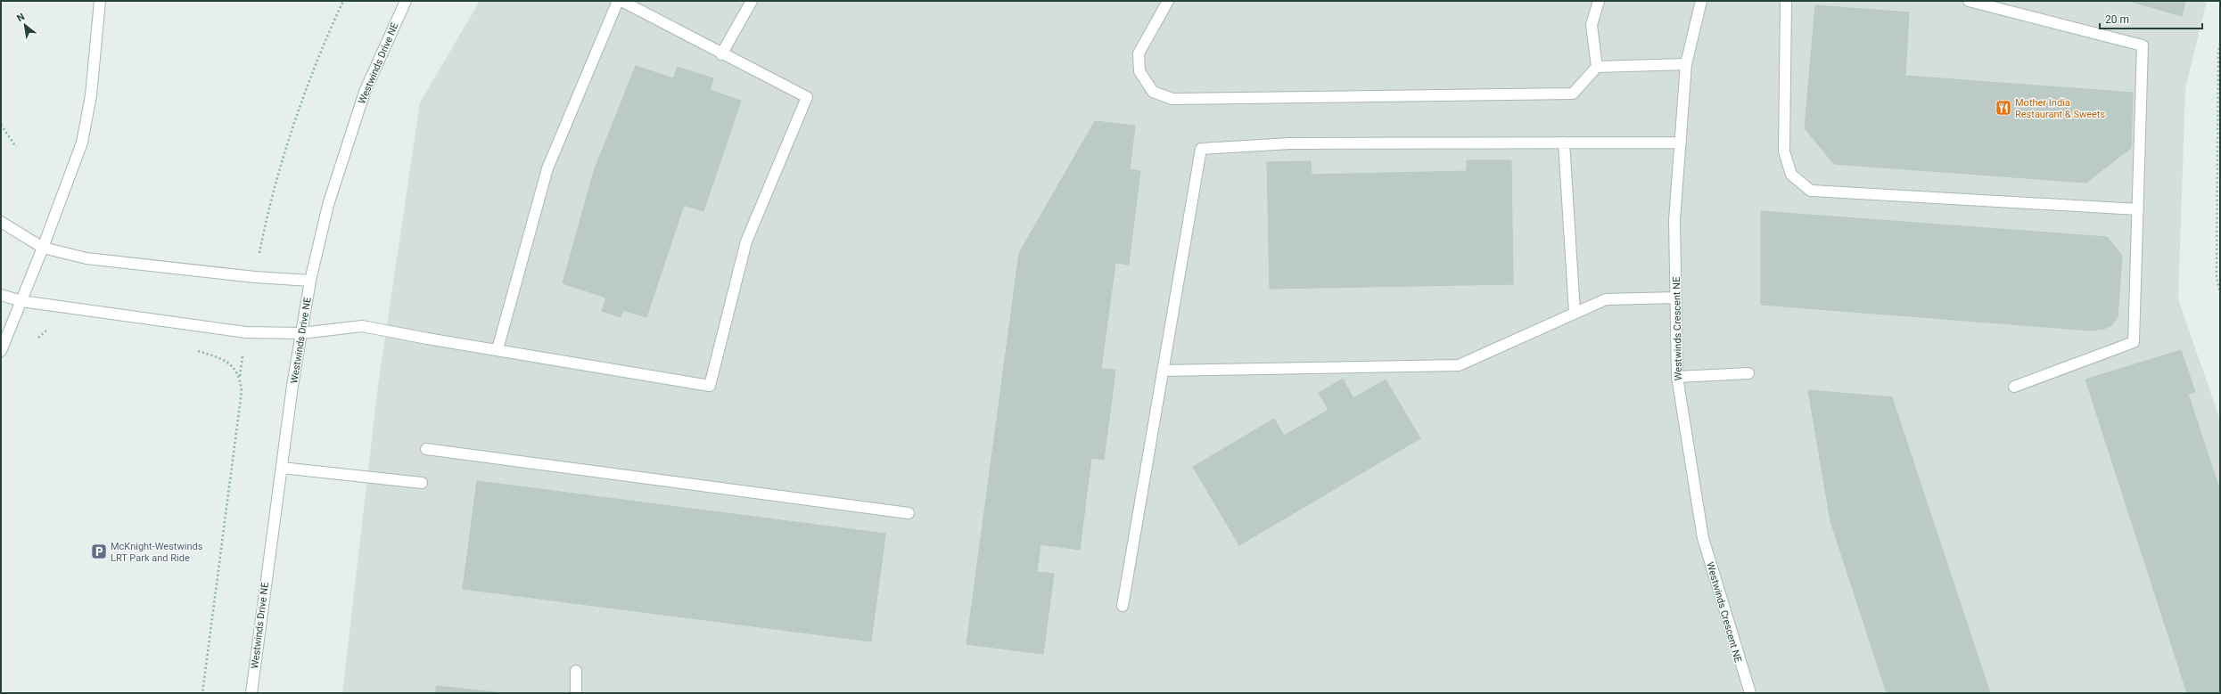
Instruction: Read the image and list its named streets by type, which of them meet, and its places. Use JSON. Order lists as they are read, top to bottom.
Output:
{
  "streets": {
    "street": ["Westwinds Drive NE", "Westwinds Crescent NE"]
  },
  "places": {
    "restaurant": ["Mother India Restaurant & Sweets"],
    "parking": ["McKnight-Westwinds LRT Park and Ride"]
  },
  "scale_bar": "20 m",
  "north": "top left"
}
